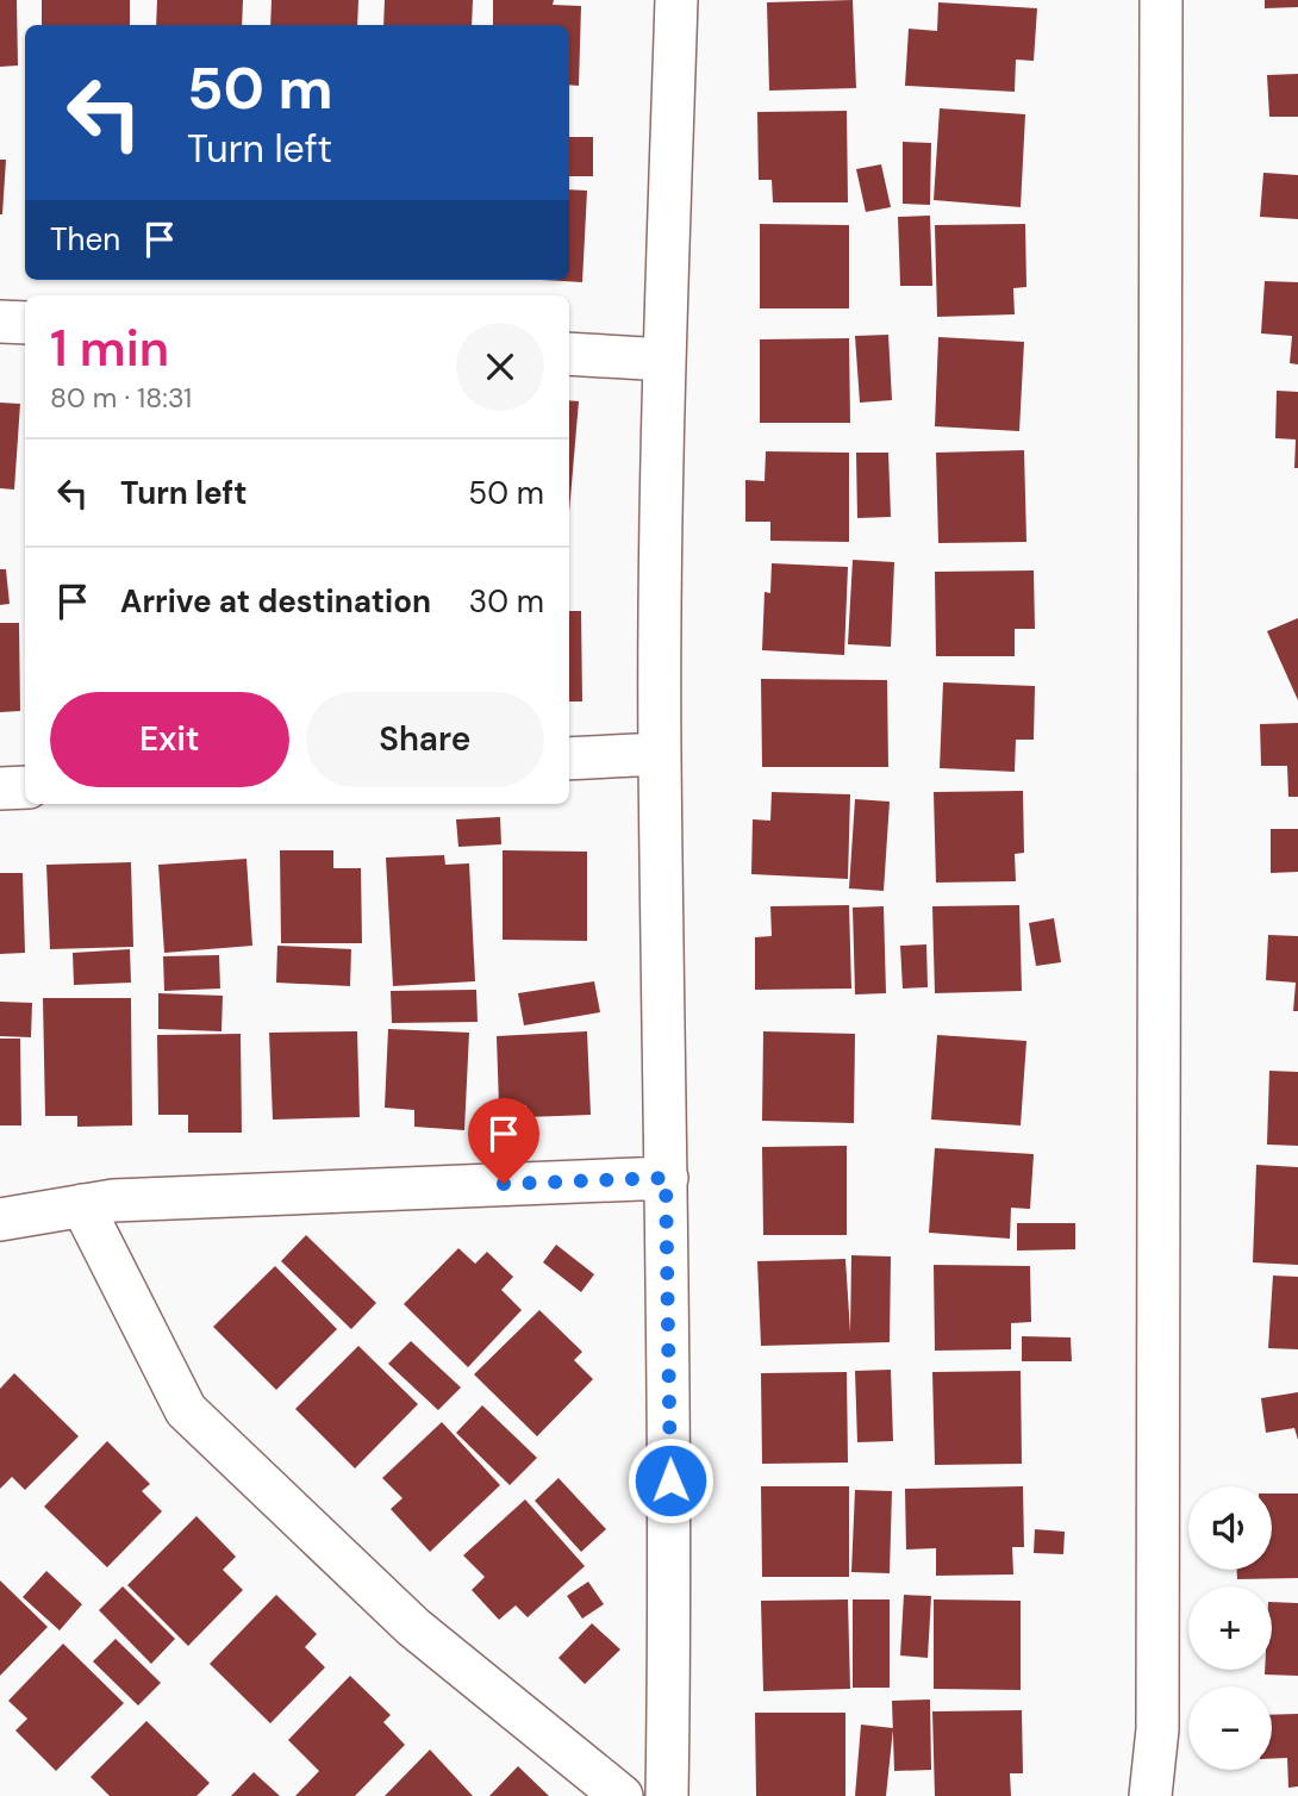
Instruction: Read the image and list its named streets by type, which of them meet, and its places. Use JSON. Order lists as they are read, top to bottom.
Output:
{
  "page": {
    "turn": ["50 m", "Turn left"],
    "then": "Then",
    "heading": ["1 min", "80 m · 18:31"],
    "list": [
      {
        "name": "Turn left",
        "value": "50 m"
      },
      {
        "name": "Arrive at destination",
        "value": "30 m"
      }
    ],
    "buttons": ["Exit", "Share"],
    "map_buttons": ["+", "−"]
  }
}
